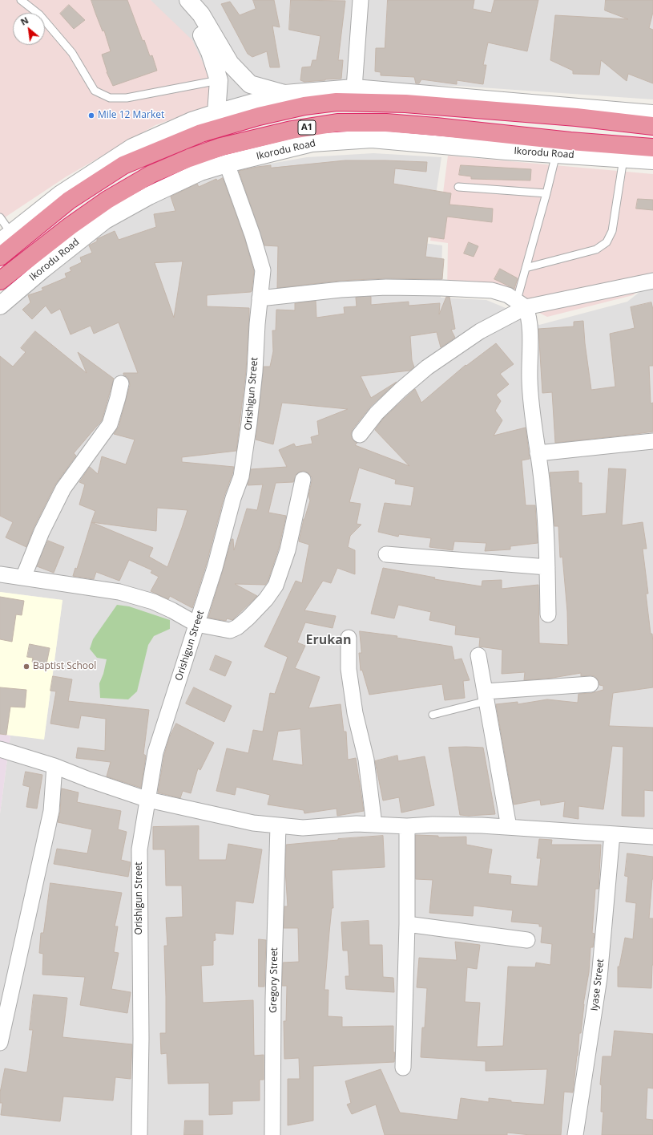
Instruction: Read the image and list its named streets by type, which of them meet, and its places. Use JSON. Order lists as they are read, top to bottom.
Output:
{
  "streets": {
    "highway": ["A1", "Ikorodu Road"],
    "street": ["Orishigun Street", "Gregory Street", "Iyase Street"]
  },
  "crossings": [
    ["Ikorodu Road", "Orishigun Street"]
  ],
  "districts": ["Erukan"],
  "places": ["Mile 12 Market", "Baptist School"],
  "north": "top left"
}
